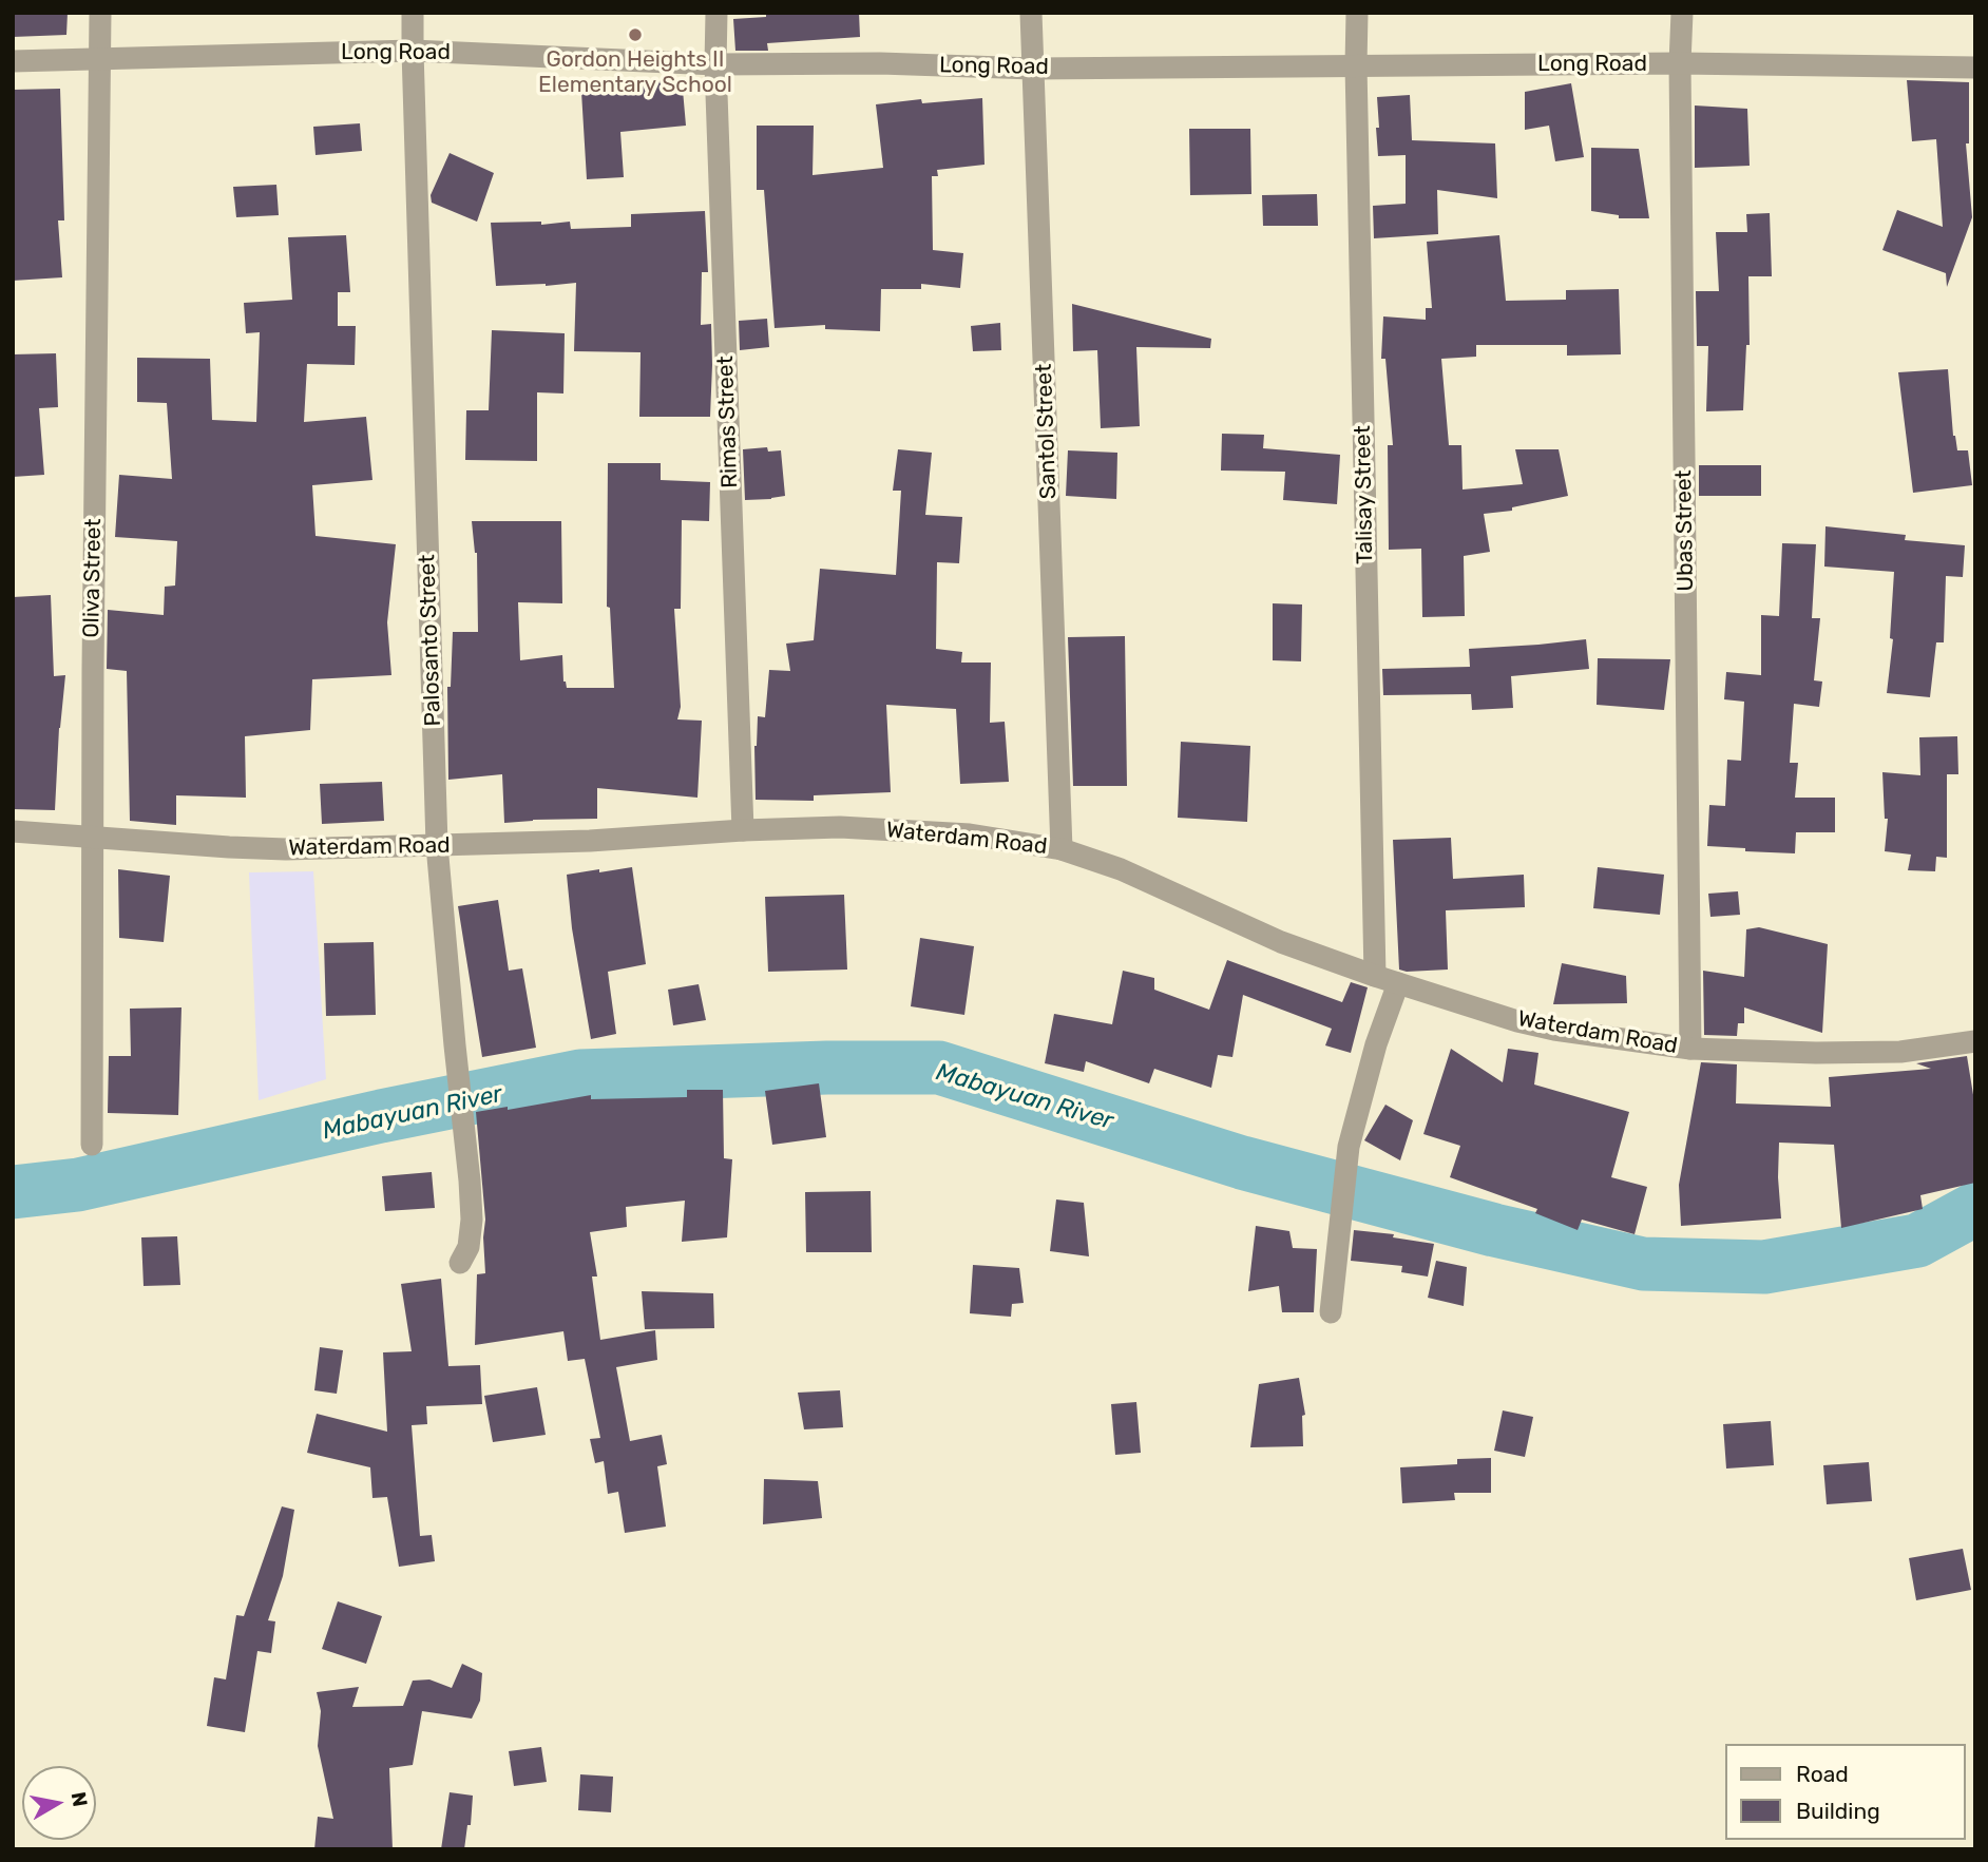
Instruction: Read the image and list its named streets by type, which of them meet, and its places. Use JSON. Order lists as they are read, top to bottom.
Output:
{
  "streets": {
    "street": [
      "Long Road",
      "Rimas Street",
      "Santol Street",
      "Talisay Street",
      "Ubas Street",
      "Oliva Street",
      "Palosanto Street",
      "Waterdam Road"
    ]
  },
  "crossings": [
    ["Long Road", "Rimas Street"],
    ["Long Road", "Santol Street"],
    ["Long Road", "Talisay Street"],
    ["Long Road", "Ubas Street"],
    ["Long Road", "Oliva Street"],
    ["Long Road", "Palosanto Street"],
    ["Rimas Street", "Waterdam Road"],
    ["Santol Street", "Waterdam Road"],
    ["Talisay Street", "Waterdam Road"],
    ["Ubas Street", "Waterdam Road"],
    ["Oliva Street", "Waterdam Road"],
    ["Palosanto Street", "Waterdam Road"]
  ],
  "water": ["Mabayuan River"],
  "places": ["Gordon Heights II Elementary School"],
  "legend": ["Road", "Building"],
  "north": "right"
}
